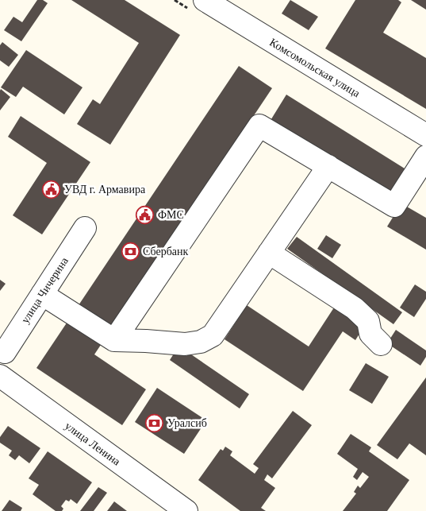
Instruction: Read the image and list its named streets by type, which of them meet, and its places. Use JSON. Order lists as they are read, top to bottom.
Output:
{
  "streets": {
    "street": ["Комсомольская улица", "улица Чичерина", "улица Ленина"]
  },
  "places": {
    "public building": ["УВД г. Армавира", "ФМС"],
    "bank": ["Сбербанк", "Уралсиб"]
  }
}
